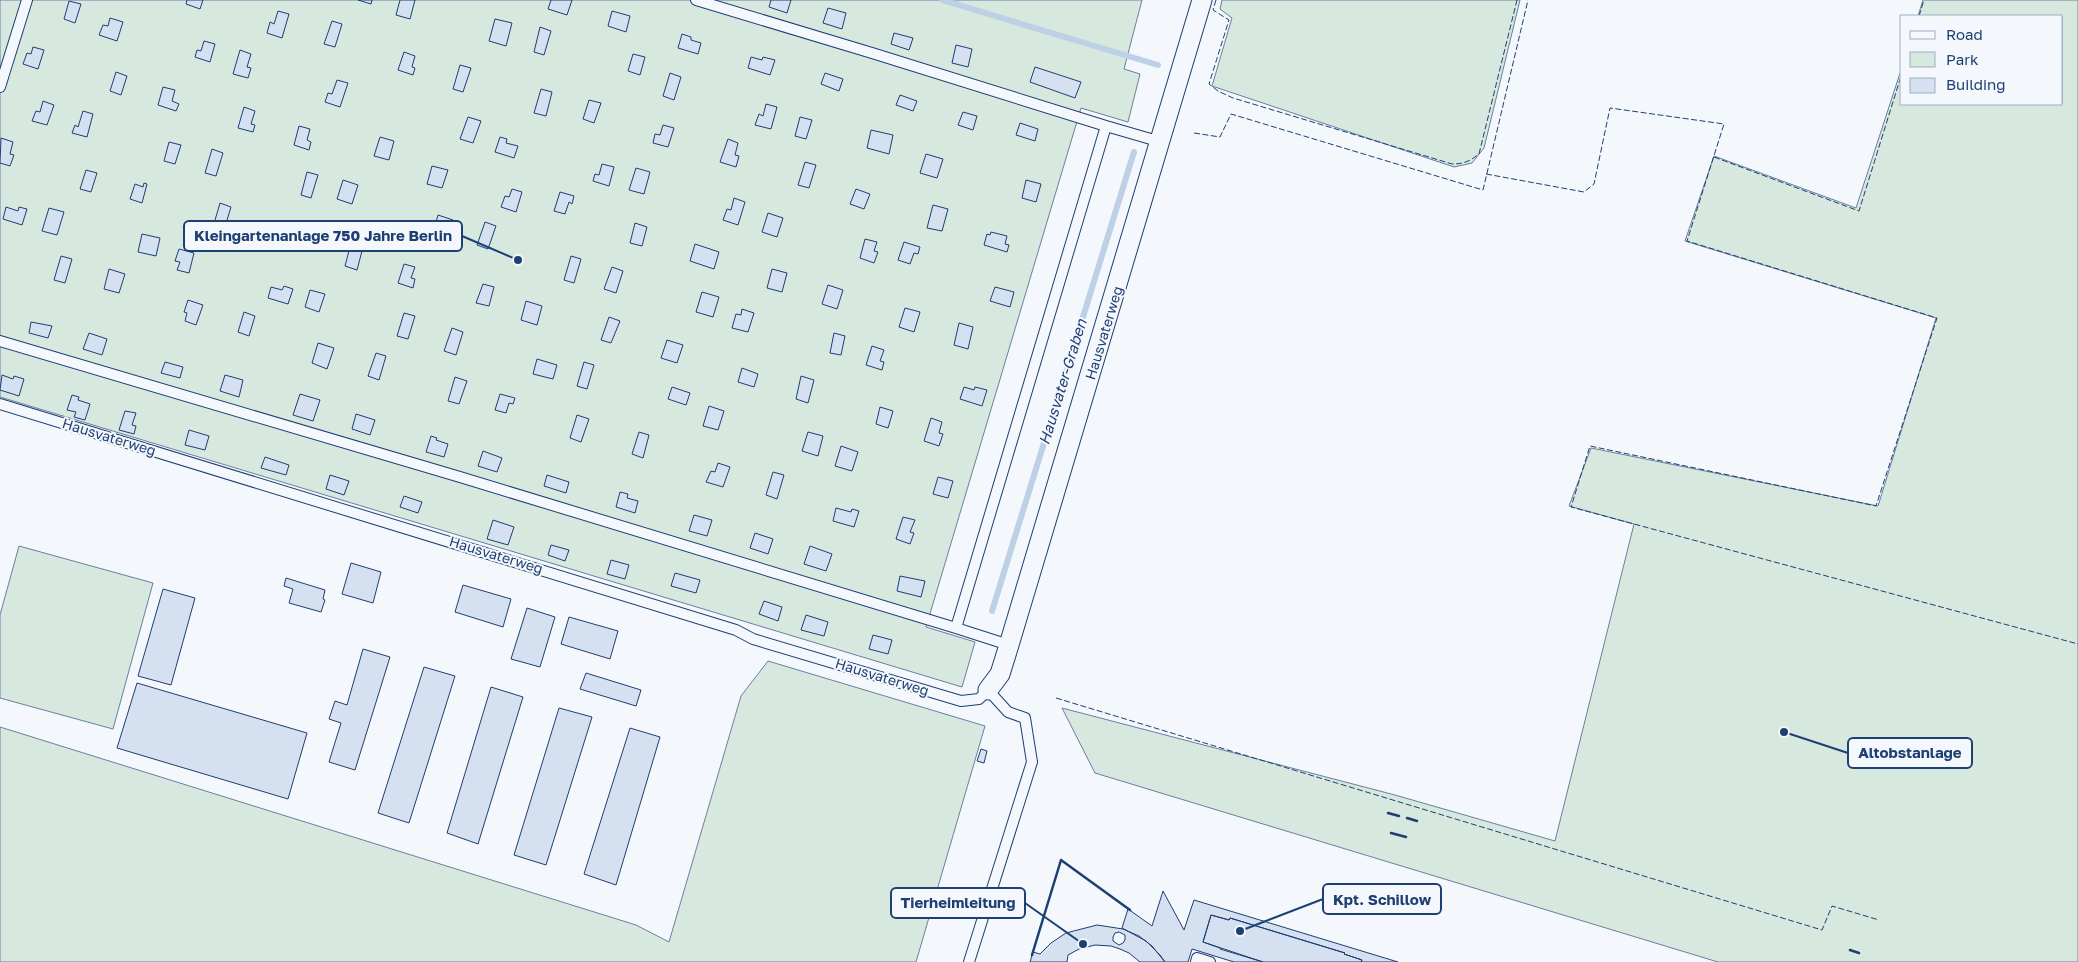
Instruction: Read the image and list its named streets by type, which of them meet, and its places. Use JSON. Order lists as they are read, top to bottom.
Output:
{
  "streets": {
    "street": ["Hausvaterweg"]
  },
  "water": ["Hausvater-Graben"],
  "places": [
    "Kleingartenanlage 750 Jahre Berlin",
    "Altobstanlage",
    "Kpt. Schillow",
    "Tierheimleitung"
  ],
  "legend": ["Road", "Park", "Building"]
}
